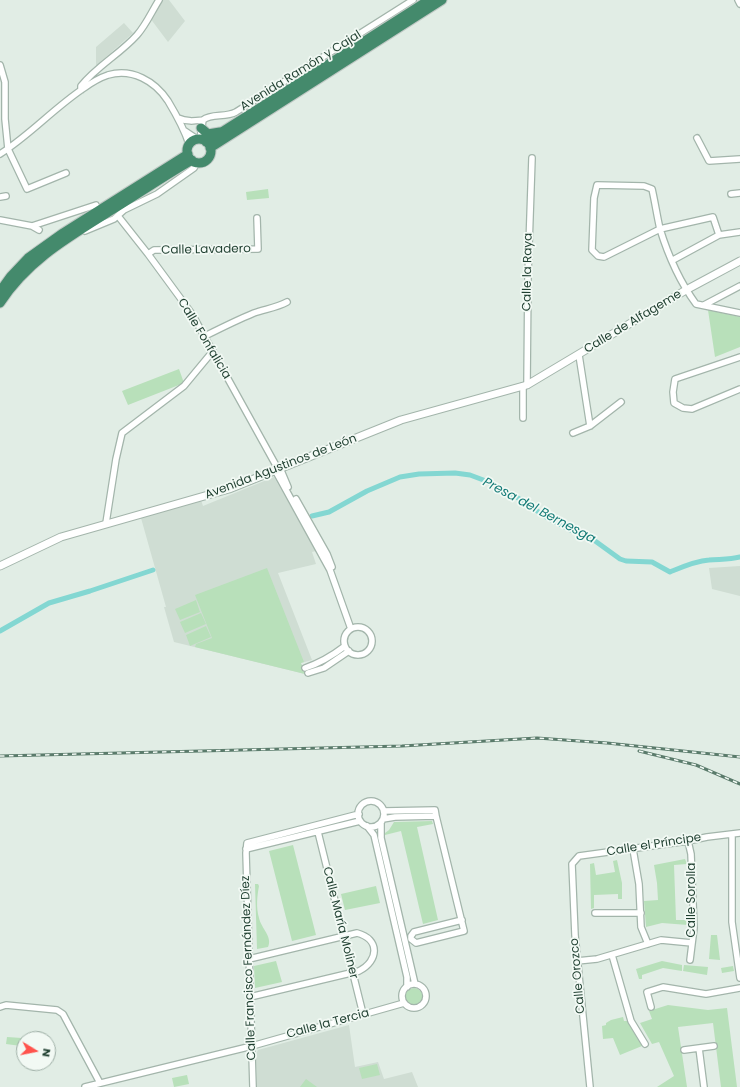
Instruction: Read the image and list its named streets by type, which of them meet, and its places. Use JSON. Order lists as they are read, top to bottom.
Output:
{
  "streets": {
    "street": [
      "Avenida Ramón y Cajal",
      "Calle Lavadero",
      "Calle la Raya",
      "Calle de Alfageme",
      "Calle Fonfalicia",
      "Avenida Agustinos de León",
      "Calle el Príncipe",
      "Calle Sorolla",
      "Calle María Moliner",
      "Calle Francisco Fernández Díez",
      "Calle Orozco",
      "Calle la Tercia"
    ]
  },
  "crossings": [
    ["Calle Lavadero", "Calle Fonfalicia"],
    ["Calle la Raya", "Calle de Alfageme"],
    ["Calle la Raya", "Avenida Agustinos de León"],
    ["Calle de Alfageme", "Avenida Agustinos de León"],
    ["Calle Fonfalicia", "Avenida Agustinos de León"],
    ["Calle el Príncipe", "Calle Sorolla"],
    ["Calle el Príncipe", "Calle Orozco"],
    ["Calle María Moliner", "Calle la Tercia"],
    ["Calle Francisco Fernández Díez", "Calle la Tercia"]
  ],
  "water": ["Presa del Bernesga"],
  "north": "right"
}
